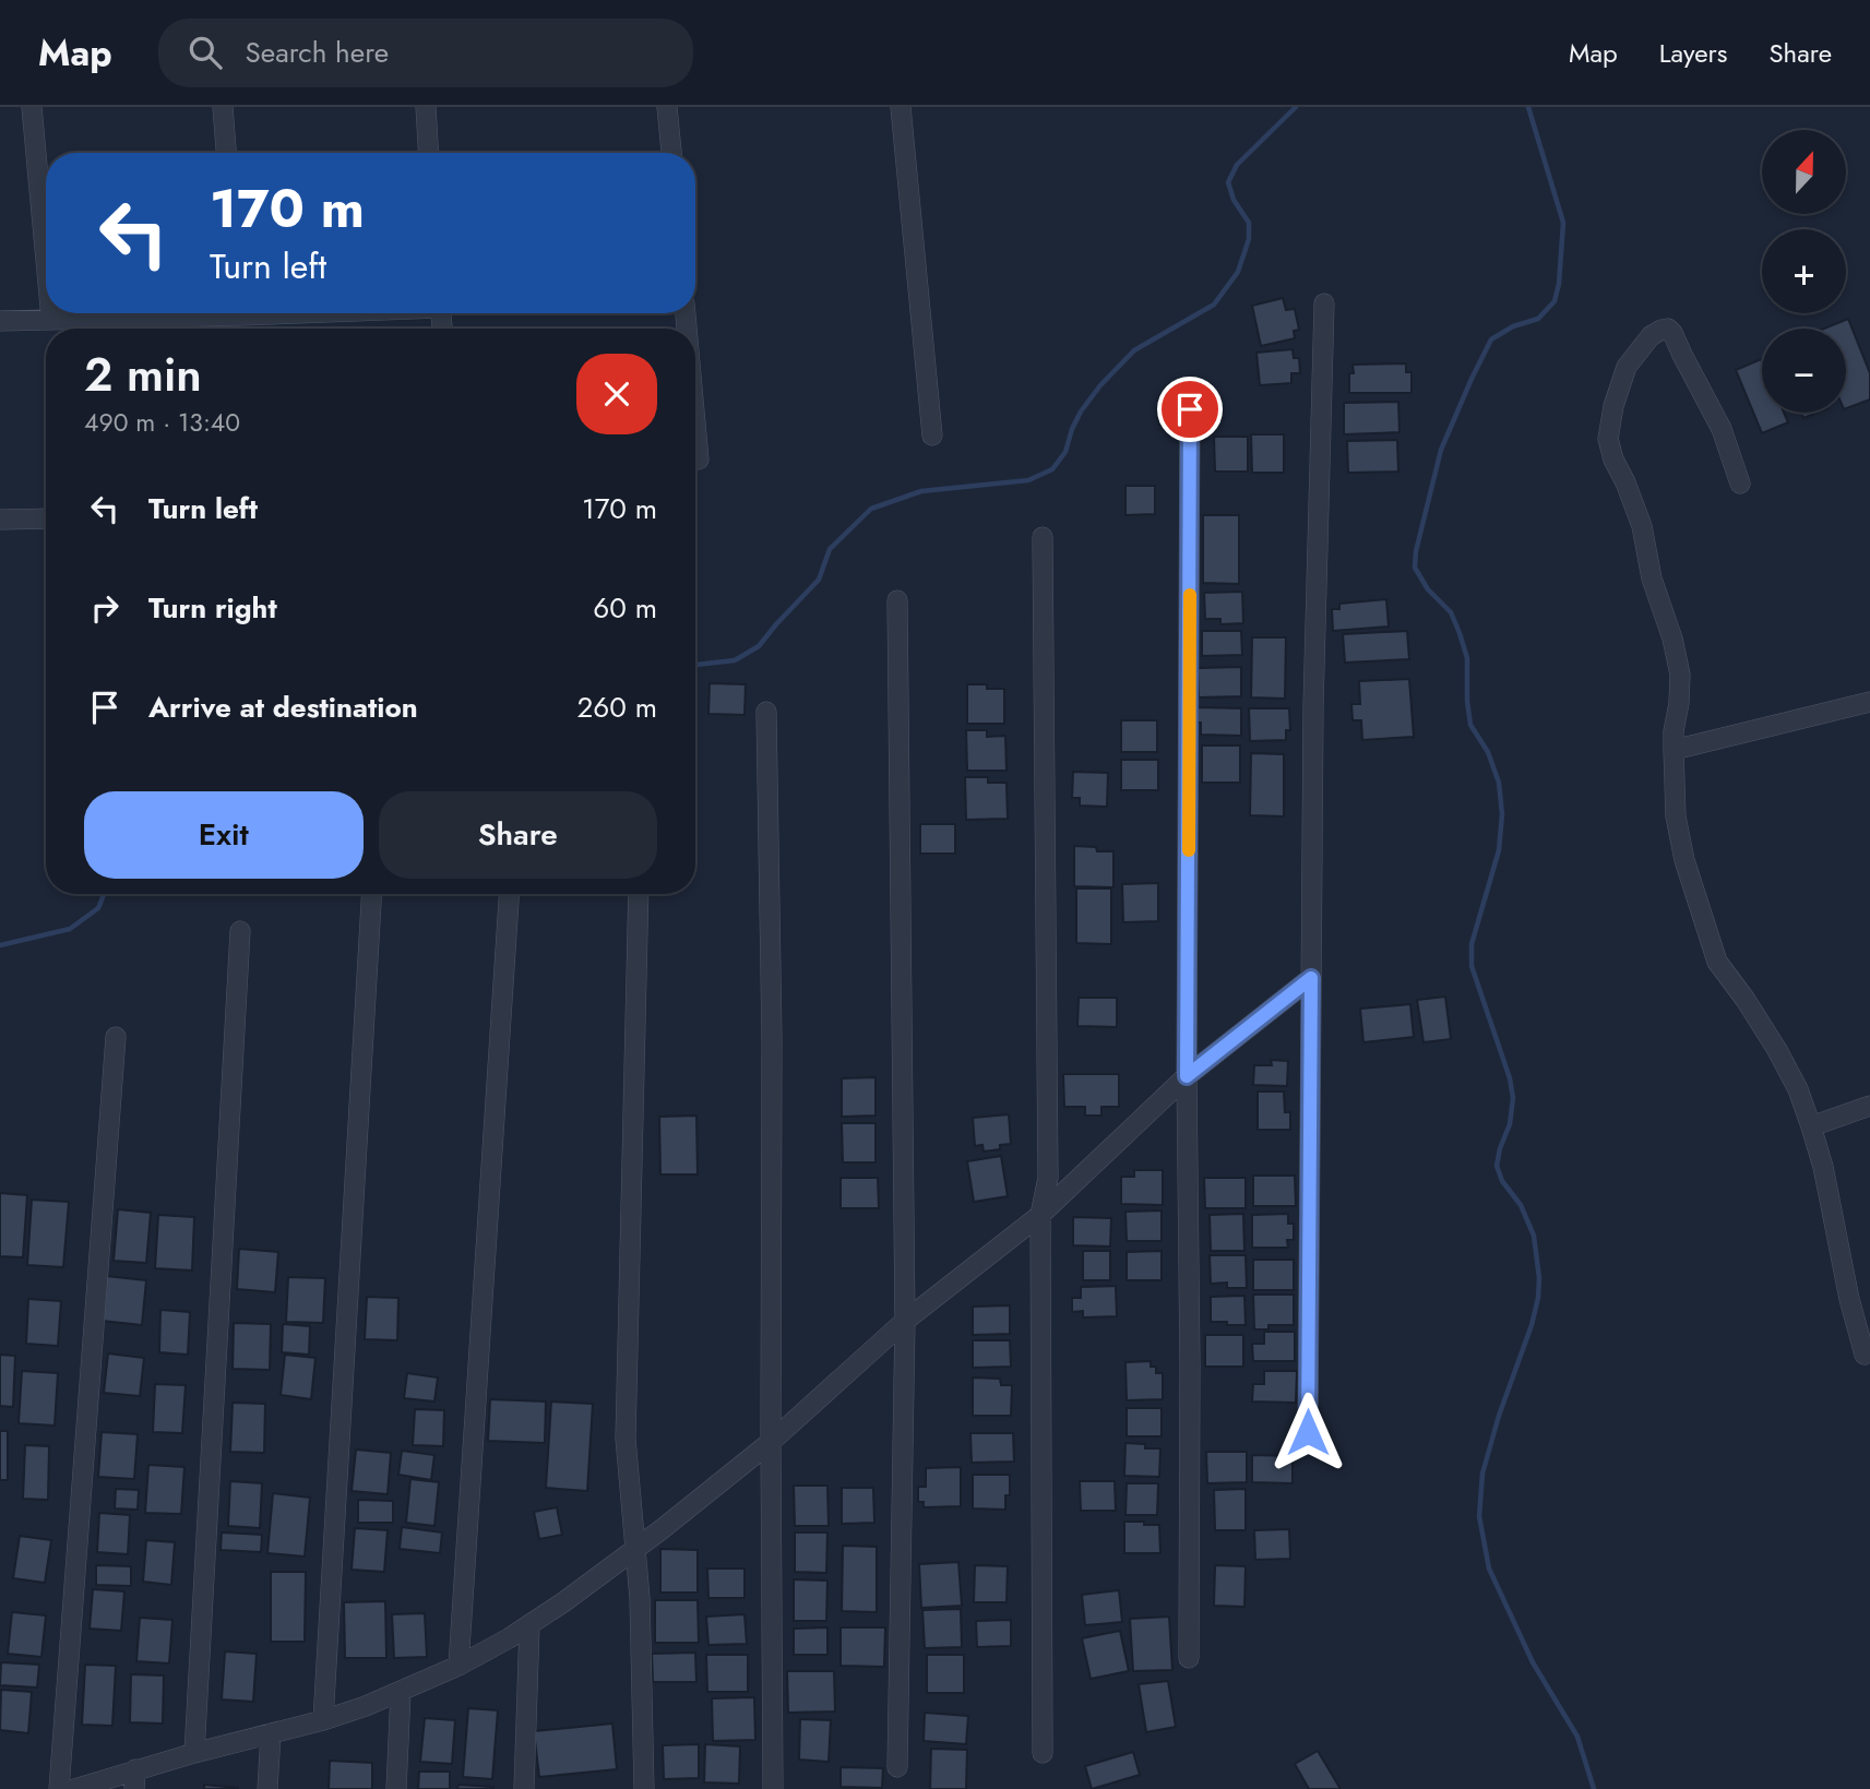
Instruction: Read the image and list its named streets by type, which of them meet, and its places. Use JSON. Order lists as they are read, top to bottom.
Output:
{
  "north": "top",
  "page": {
    "header": "Map",
    "search": "Search here",
    "nav": ["Map", "Layers", "Share"],
    "map_buttons": ["+", "−"],
    "turn": ["170 m", "Turn left"],
    "heading": ["2 min", "490 m · 13:40"],
    "list": [
      {
        "name": "Turn left",
        "value": "170 m"
      },
      {
        "name": "Turn right",
        "value": "60 m"
      },
      {
        "name": "Arrive at destination",
        "value": "260 m"
      }
    ],
    "buttons": ["Exit", "Share"]
  }
}
